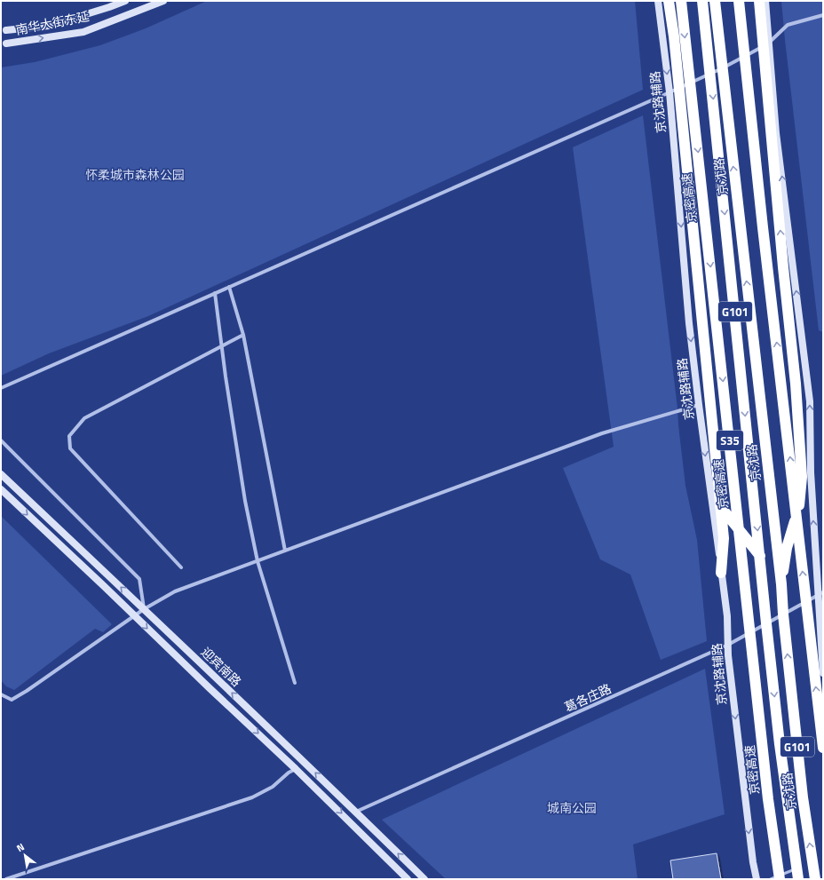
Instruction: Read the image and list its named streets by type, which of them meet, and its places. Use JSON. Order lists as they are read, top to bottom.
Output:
{
  "streets": {
    "highway": [
      "京沈路",
      "京密高速",
      "G101",
      "S35"
    ],
    "street": [
      "南华大街东延",
      "京沈路辅路",
      "迎宾南路",
      "葛各庄路"
    ]
  },
  "crossings": [
    ["京沈路辅路", "葛各庄路"],
    ["京沈路", "葛各庄路"],
    ["迎宾南路", "葛各庄路"]
  ],
  "one_way": ["京沈路辅路"],
  "parks": ["怀柔城市森林公园", "城南公园"],
  "north": "top left"
}
